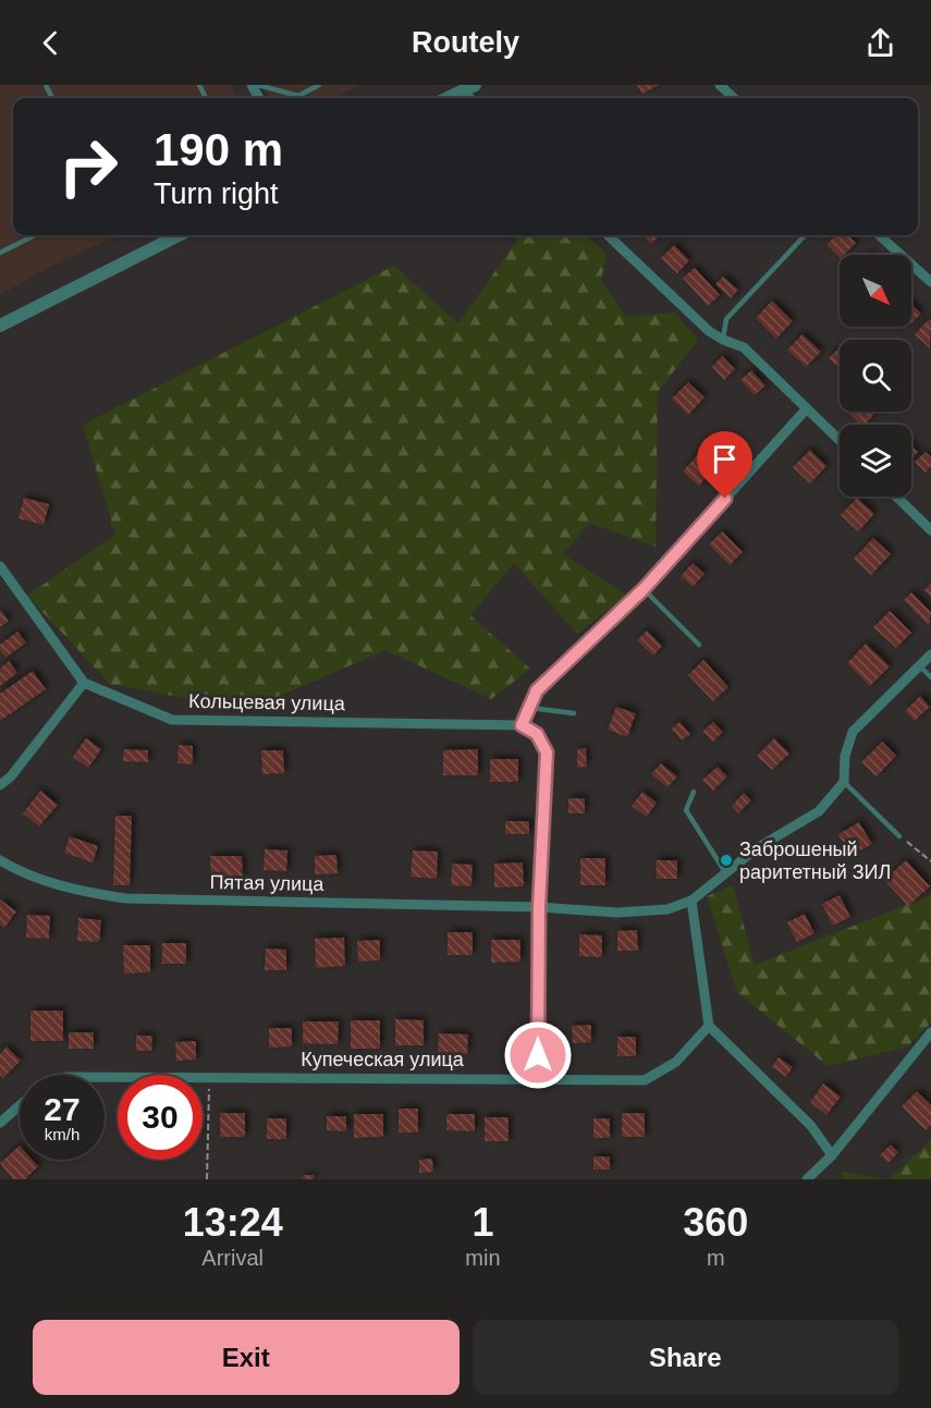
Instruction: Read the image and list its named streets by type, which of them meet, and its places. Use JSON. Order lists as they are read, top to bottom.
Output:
{
  "streets": {
    "street": ["Кольцевая улица", "Пятая улица", "Купеческая улица"]
  },
  "places": ["Заброшеный раритетный ЗИЛ"],
  "north": "bottom right",
  "page": {
    "header": "Routely",
    "turn": ["190 m", "Turn right"],
    "speed": "27 km/h",
    "limit": "30",
    "eta": [
      "13:24",
      "Arrival",
      "1",
      "min",
      "360",
      "m"
    ],
    "buttons": ["Exit", "Share"]
  }
}
